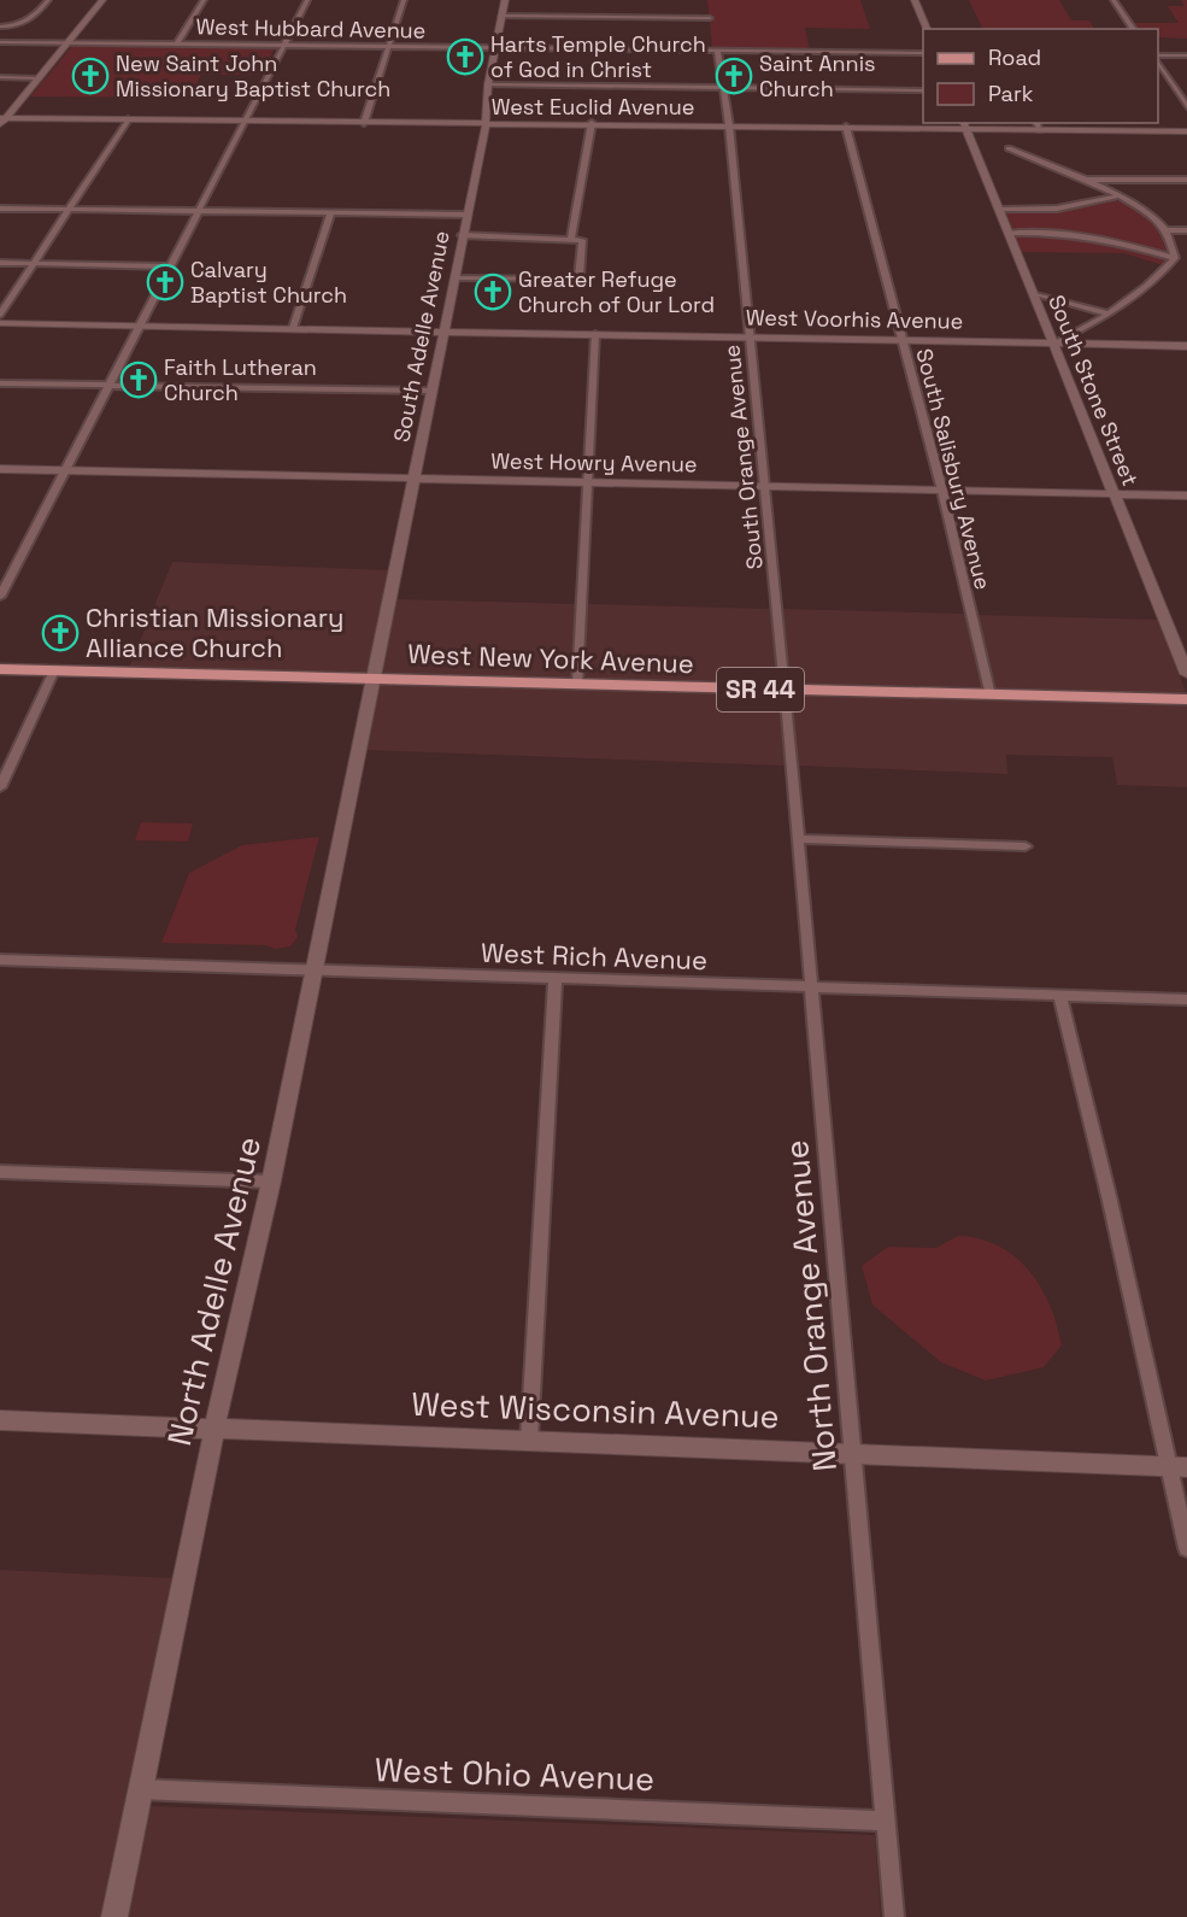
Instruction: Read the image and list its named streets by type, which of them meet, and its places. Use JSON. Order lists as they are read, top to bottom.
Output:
{
  "streets": {
    "main road": ["West New York Avenue", "SR 44"],
    "street": [
      "West Hubbard Avenue",
      "West Euclid Avenue",
      "West Voorhis Avenue",
      "South Adelle Avenue",
      "South Stone Street",
      "South Orange Avenue",
      "West Howry Avenue",
      "South Salisbury Avenue",
      "West Rich Avenue",
      "North Adelle Avenue",
      "North Orange Avenue",
      "West Wisconsin Avenue",
      "West Ohio Avenue"
    ]
  },
  "crossings": [
    ["West Hubbard Avenue", "South Adelle Avenue"],
    ["West Hubbard Avenue", "South Orange Avenue"],
    ["West Euclid Avenue", "South Adelle Avenue"],
    ["West Euclid Avenue", "South Stone Street"],
    ["West Euclid Avenue", "South Orange Avenue"],
    ["West Euclid Avenue", "South Salisbury Avenue"],
    ["West Voorhis Avenue", "South Adelle Avenue"],
    ["West Voorhis Avenue", "South Stone Street"],
    ["West Voorhis Avenue", "South Orange Avenue"],
    ["West Voorhis Avenue", "South Salisbury Avenue"],
    ["South Adelle Avenue", "West Howry Avenue"],
    ["South Adelle Avenue", "West New York Avenue"],
    ["South Adelle Avenue", "North Adelle Avenue"],
    ["South Stone Street", "West Howry Avenue"],
    ["South Orange Avenue", "West Howry Avenue"],
    ["South Orange Avenue", "West New York Avenue"],
    ["South Orange Avenue", "North Orange Avenue"],
    ["West Howry Avenue", "South Salisbury Avenue"],
    ["South Salisbury Avenue", "West New York Avenue"],
    ["West New York Avenue", "North Adelle Avenue"],
    ["West New York Avenue", "North Orange Avenue"],
    ["West Rich Avenue", "North Adelle Avenue"],
    ["West Rich Avenue", "North Orange Avenue"],
    ["North Adelle Avenue", "West Wisconsin Avenue"],
    ["North Adelle Avenue", "West Ohio Avenue"],
    ["North Orange Avenue", "West Wisconsin Avenue"],
    ["North Orange Avenue", "West Ohio Avenue"]
  ],
  "places": {
    "church": [
      "Harts Temple Church of God in Christ",
      "New Saint John Missionary Baptist Church",
      "Saint Annis Church",
      "Calvary Baptist Church",
      "Greater Refuge Church of Our Lord",
      "Faith Lutheran Church",
      "Christian Missionary Alliance Church"
    ]
  },
  "legend": ["Road", "Park"]
}
